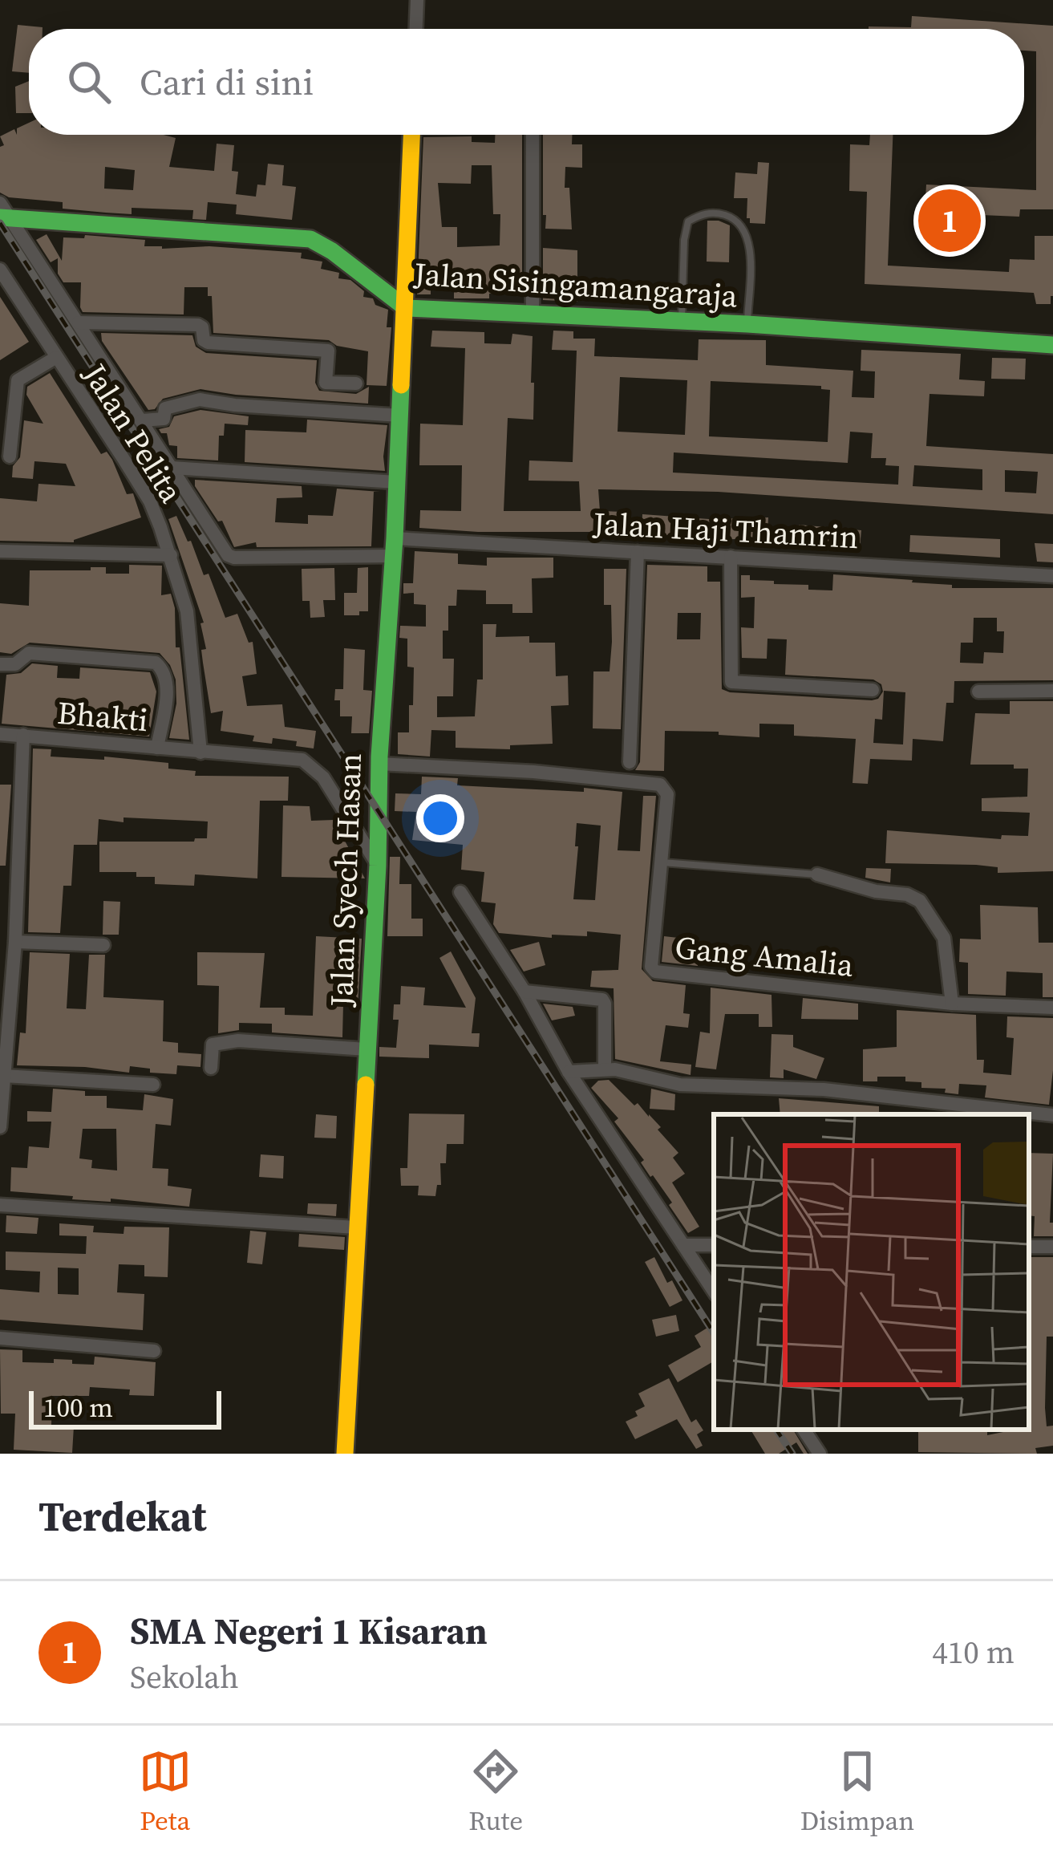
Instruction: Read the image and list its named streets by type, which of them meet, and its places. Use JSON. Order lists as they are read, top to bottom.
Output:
{
  "streets": {
    "street": [
      "Jalan Sisingamangaraja",
      "Jalan Pelita",
      "Jalan Haji Thamrin",
      "Bhakti",
      "Jalan Syech Hasan",
      "Gang Amalia"
    ]
  },
  "crossings": [
    ["Jalan Sisingamangaraja", "Jalan Syech Hasan"],
    ["Jalan Pelita", "Bhakti"],
    ["Jalan Haji Thamrin", "Jalan Syech Hasan"],
    ["Bhakti", "Jalan Syech Hasan"],
    ["Jalan Syech Hasan", "Gang Amalia"]
  ],
  "scale_bar": "100 m",
  "page": {
    "search": "Cari di sini",
    "pins": "1",
    "scale": "100 m",
    "heading": "Terdekat",
    "list": [
      {
        "mark": "1",
        "name": "SMA Negeri 1 Kisaran",
        "note": "Sekolah",
        "value": "410 m"
      }
    ],
    "nav": ["Peta", "Rute", "Disimpan"]
  }
}
